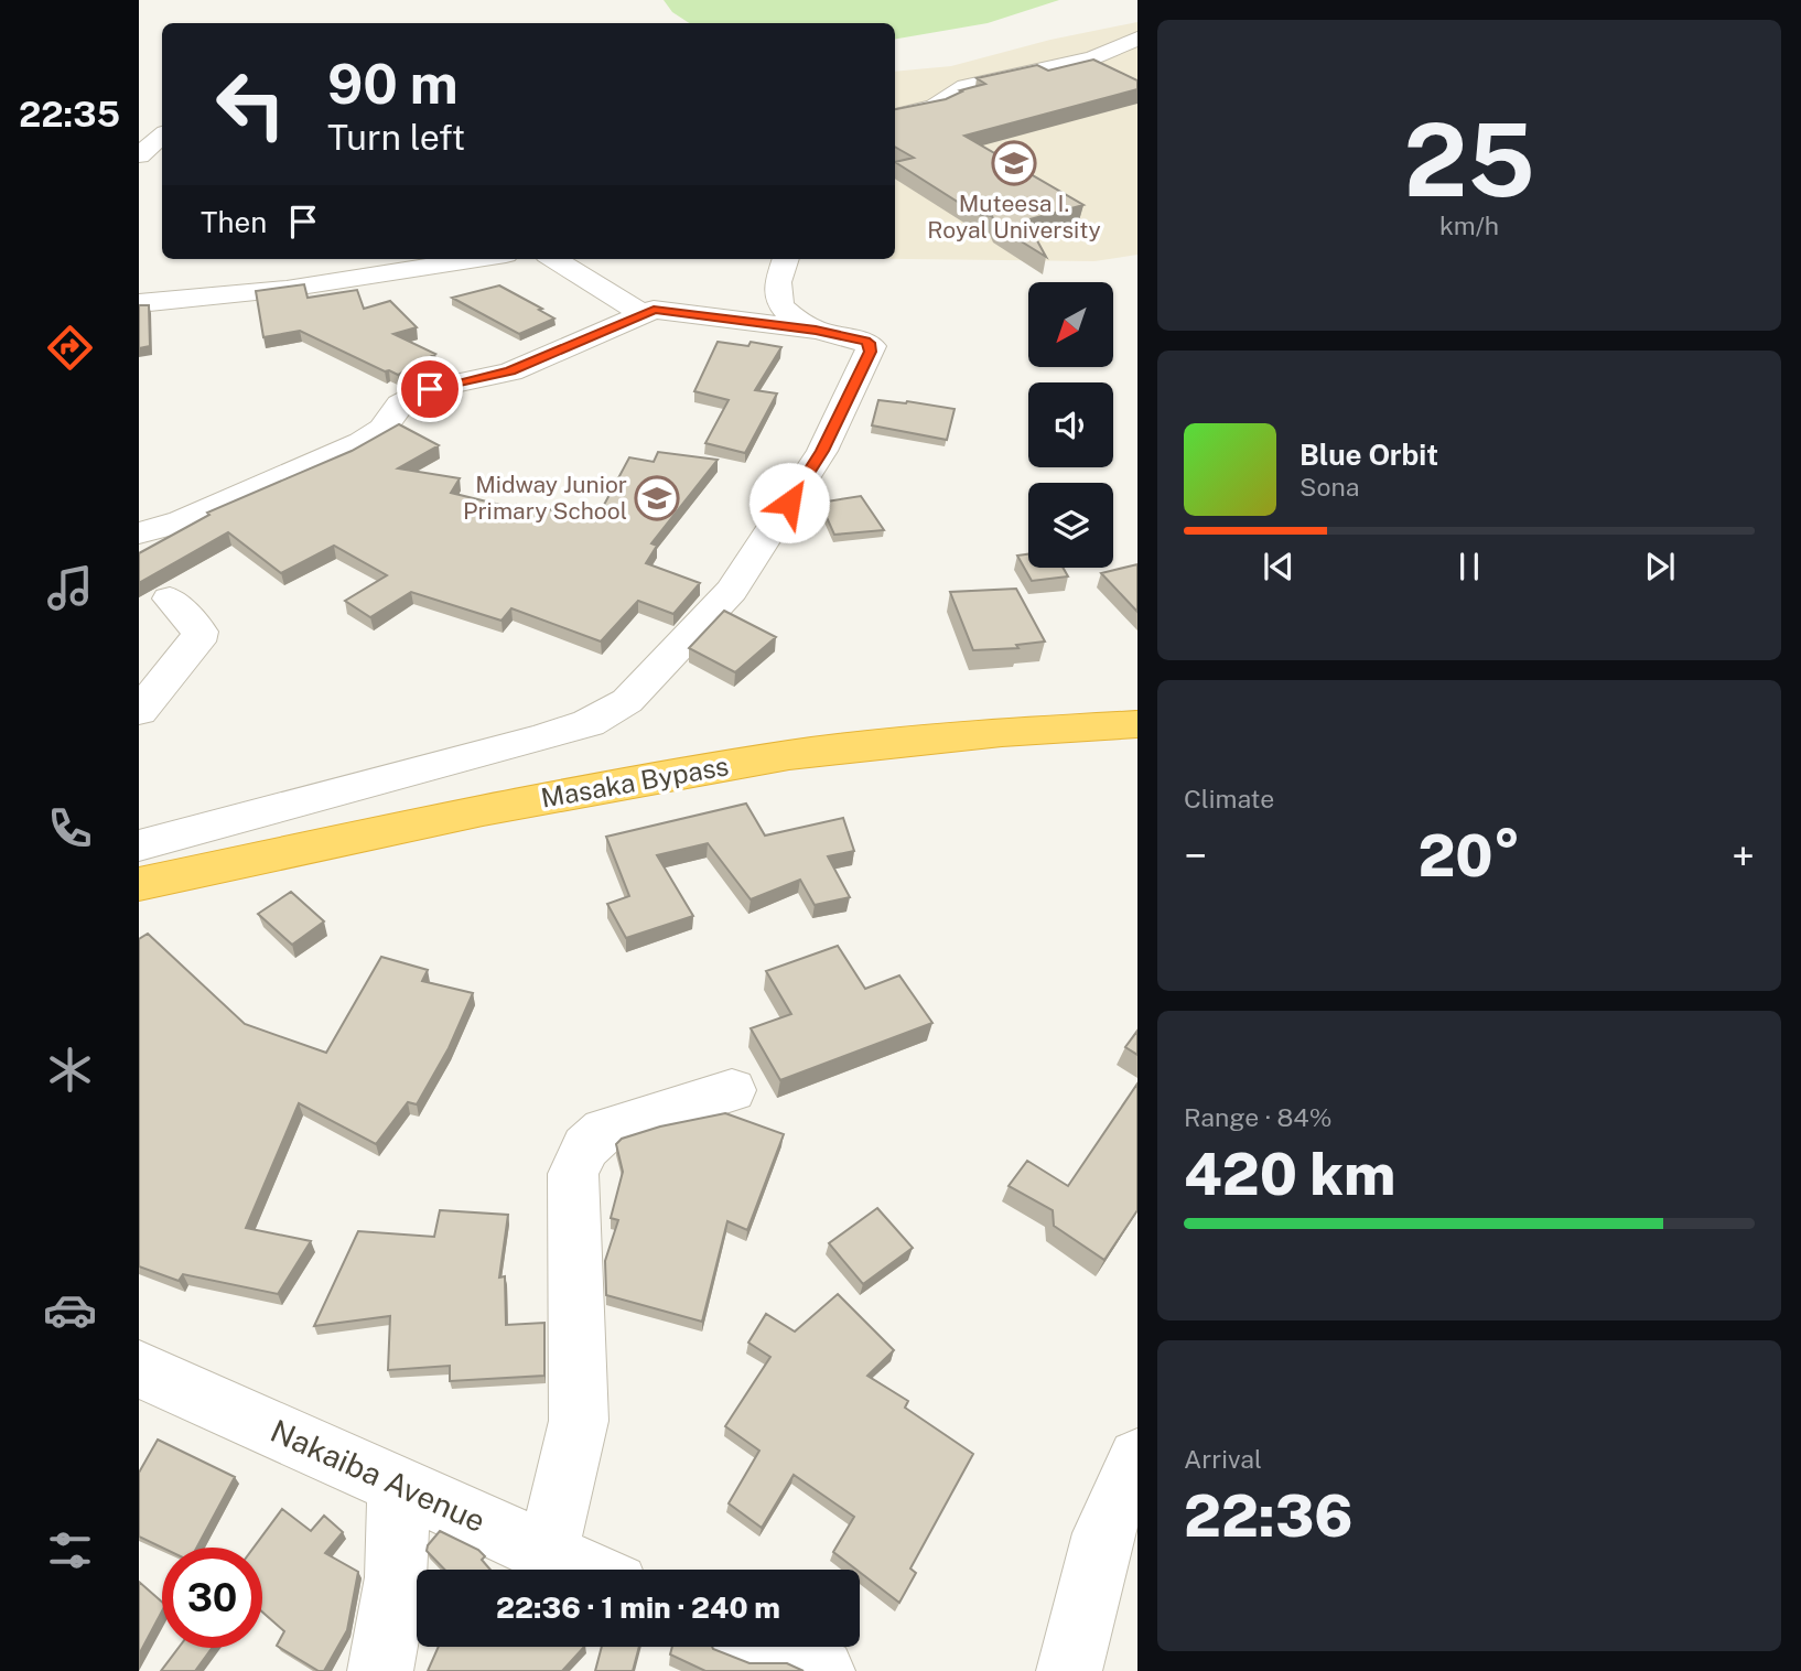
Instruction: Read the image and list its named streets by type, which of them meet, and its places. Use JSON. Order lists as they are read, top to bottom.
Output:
{
  "streets": {
    "highway": ["Masaka Bypass"],
    "street": ["Nakaiba Avenue"]
  },
  "places": {
    "school or university": ["Muteesa I. Royal University", "Midway Junior Primary School"]
  },
  "north": "bottom left",
  "page": {
    "tabs": "22:35",
    "tile": [
      ["25", "km/h"],
      "Climate",
      ["Range · 84%", "420 km"],
      ["Arrival", "22:36"]
    ],
    "turn": ["90 m", "Turn left"],
    "then": "Then",
    "song": ["Blue Orbit", "Sona"],
    "heat": ["−", "20°", "+"],
    "limit": "30",
    "trip": "22:36 · 1 min · 240 m"
  }
}
